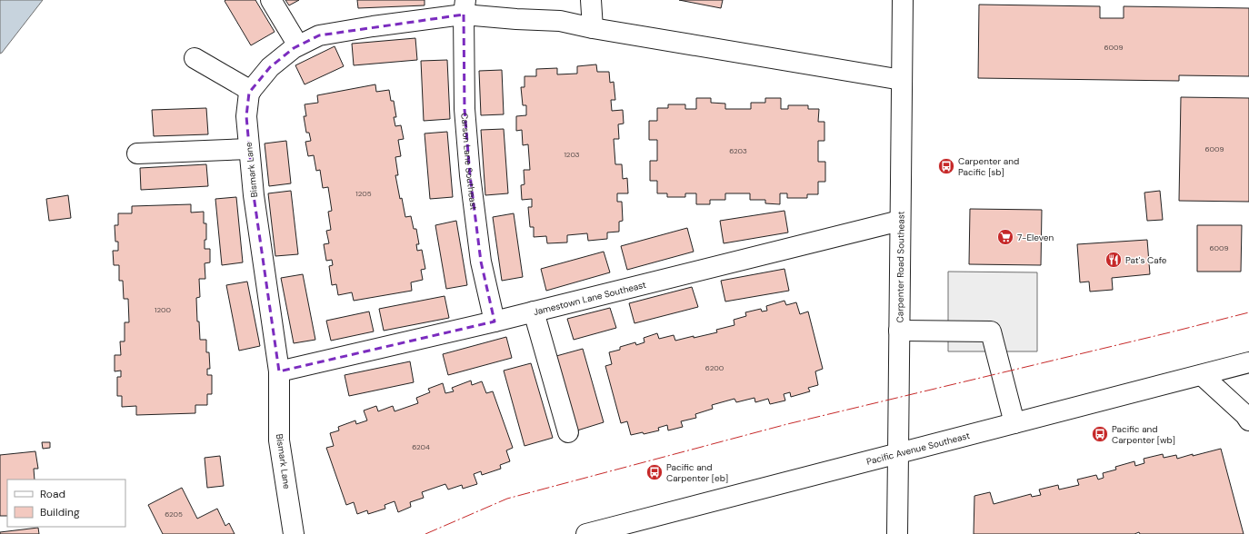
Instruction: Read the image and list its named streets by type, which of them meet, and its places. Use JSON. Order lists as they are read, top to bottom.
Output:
{
  "streets": {
    "street": [
      "Carson Lane Southeast",
      "Bismark Lane",
      "Carpenter Road Southeast",
      "Jamestown Lane Southeast",
      "Pacific Avenue Southeast"
    ]
  },
  "crossings": [
    ["Carson Lane Southeast", "Bismark Lane"],
    ["Carson Lane Southeast", "Jamestown Lane Southeast"],
    ["Bismark Lane", "Carpenter Road Southeast"],
    ["Bismark Lane", "Jamestown Lane Southeast"],
    ["Carpenter Road Southeast", "Jamestown Lane Southeast"],
    ["Carpenter Road Southeast", "Pacific Avenue Southeast"]
  ],
  "places": {
    "bus stop": ["Carpenter and Pacific [sb]", "Pacific and Carpenter [wb]", "Pacific and Carpenter [eb]"],
    "supermarket": ["7-Eleven"],
    "restaurant": ["Pat's Cafe"]
  },
  "house_numbers": [
    "6009",
    "6009",
    "6203",
    "1203",
    "1205",
    "6009",
    "1200",
    "6200",
    "6204",
    "6205"
  ],
  "legend": ["Road", "Building"]
}
